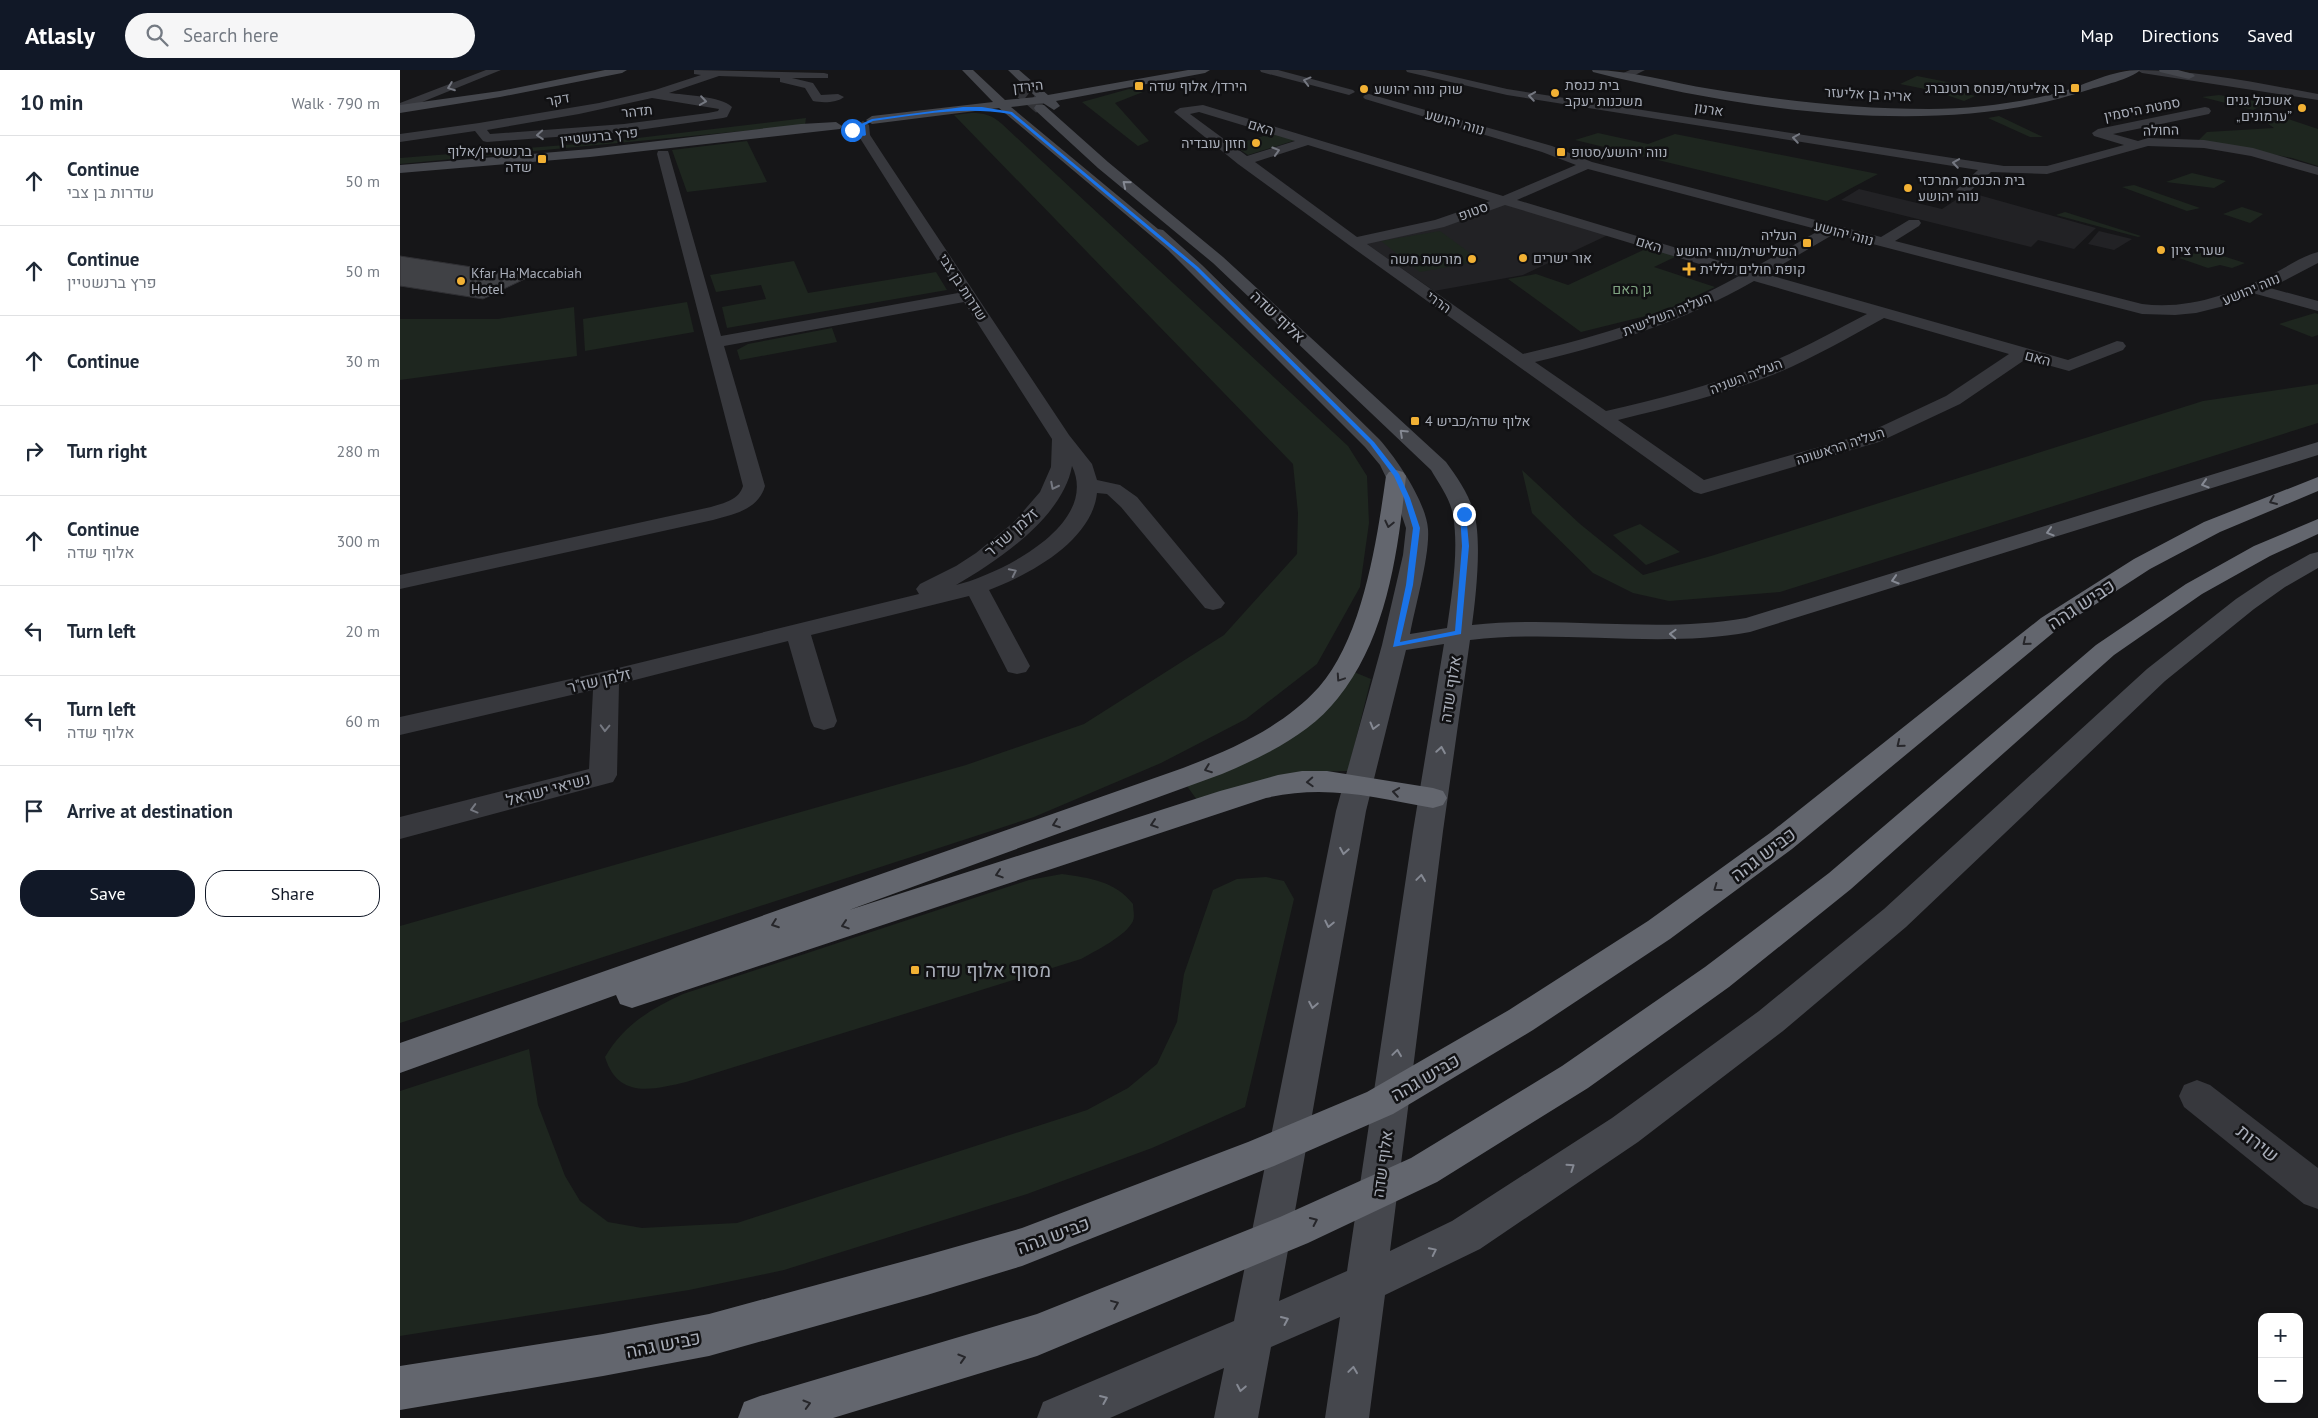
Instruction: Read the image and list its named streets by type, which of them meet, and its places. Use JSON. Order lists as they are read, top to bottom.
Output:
{
  "streets": {
    "highway": ["כביש גהה"],
    "main road": [
      "הירדן",
      "אריה בן אליעזר",
      "פרץ ברנשטיין",
      "אלוף שדה"
    ],
    "street": [
      "דקר",
      "ארנון",
      "סמטת היסמין",
      "תדהר",
      "נווה יהושע",
      "האם",
      "החולה",
      "סטופ",
      "שדרות בן צבי",
      "הררי",
      "העליה השלישית",
      "העליה השניה",
      "העליה הראשונה",
      "זלמן שז\"ר",
      "נשיאי ישראל",
      "שירות"
    ]
  },
  "crossings": [
    ["הירדן", "פרץ ברנשטיין"],
    ["הירדן", "אלוף שדה"],
    ["דקר", "תדהר"],
    ["ארנון", "החולה"],
    ["סמטת היסמין", "החולה"],
    ["נווה יהושע", "סטופ"],
    ["נווה יהושע", "העליה השלישית"],
    ["האם", "סטופ"],
    ["האם", "הררי"],
    ["האם", "העליה השלישית"],
    ["האם", "העליה השניה"],
    ["האם", "העליה הראשונה"],
    ["פרץ ברנשטיין", "שדרות בן צבי"],
    ["פרץ ברנשטיין", "אלוף שדה"],
    ["סטופ", "הררי"],
    ["שדרות בן צבי", "זלמן שז\"ר"],
    ["הררי", "העליה השלישית"],
    ["הררי", "העליה השניה"],
    ["הררי", "העליה הראשונה"],
    ["זלמן שז\"ר", "נשיאי ישראל"]
  ],
  "one_way": ["ארנון", "נשיאי ישראל"],
  "parks": ["גן האם"],
  "places": {
    "transit": [
      "הירדן/ אלוף שדה",
      "בן אליעזר/פנחס רוטנברג",
      "נווה יהושע/סטופ",
      "ברנשטיין/אלוף שדה",
      "העליה השלישית/נווה יהושע",
      "אלוף שדה/כביש 4",
      "מסוף אלוף שדה"
    ],
    "other": [
      "שוק נווה יהושע",
      "בית כנסת משכנות יעקב",
      "אשכול גנים „ערמונים”",
      "חזון עובדיה",
      "בית הכנסת המרכזי נווה יהושע",
      "שערי ציון",
      "אור ישרים",
      "מורשת משה",
      "Kfar Ha'Maccabiah Hotel"
    ],
    "health": ["קופת חולים כללית"]
  },
  "page": {
    "header": "Atlasly",
    "search": "Search here",
    "nav": ["Map", "Directions", "Saved"],
    "heading": ["10 min", "Walk · 790 m"],
    "list": [
      ["Continue", "שדרות בן צבי", "50 m"],
      ["Continue", "פרץ ברנשטיין", "50 m"],
      ["Continue", "30 m"],
      ["Turn right", "280 m"],
      ["Continue", "אלוף שדה", "300 m"],
      ["Turn left", "20 m"],
      ["Turn left", "אלוף שדה", "60 m"],
      "Arrive at destination"
    ],
    "buttons": ["Save", "Share"],
    "map_buttons": ["+", "−"]
  }
}
